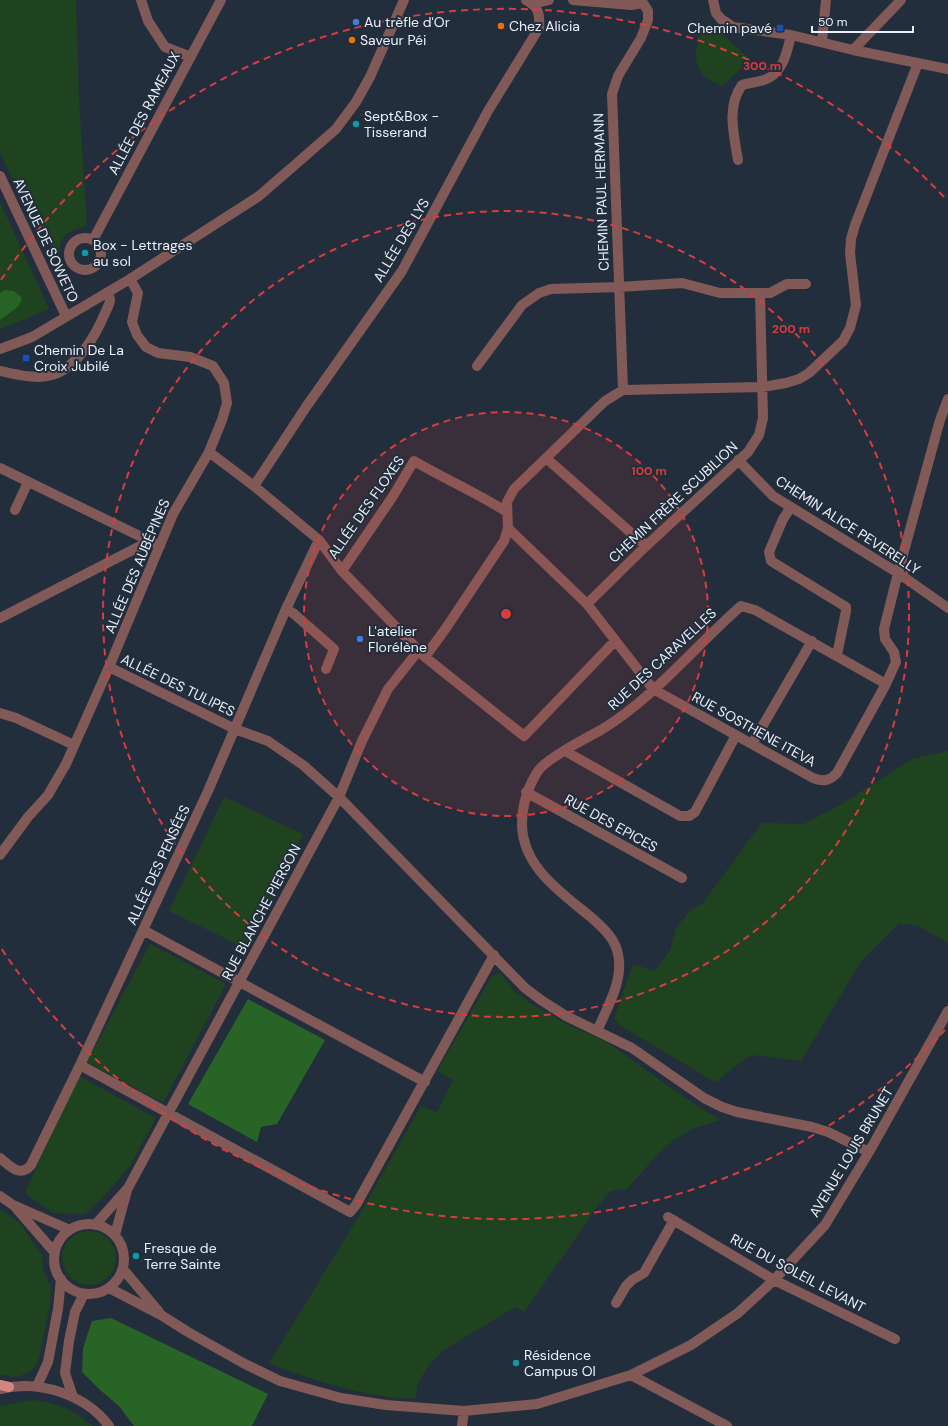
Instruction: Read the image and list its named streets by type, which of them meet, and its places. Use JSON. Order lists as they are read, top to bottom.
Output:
{
  "streets": {
    "street": [
      "ALLÉE DES RAMEAUX",
      "CHEMIN PAUL HERMANN",
      "AVENUE DE SOWETO",
      "ALLÉE DES LYS",
      "CHEMIN FRÈRE SCUBILION",
      "ALLÉE DES FLOXES",
      "CHEMIN ALICE PEVERELLY",
      "ALLÉE DES AUBÉPINES",
      "RUE DES CARAVELLES",
      "ALLÉE DES TULIPES",
      "RUE SOSTHENE ITEVA",
      "RUE DES EPICES",
      "ALLÉE DES PENSÉES",
      "RUE BLANCHE PIERSON",
      "AVENUE LOUIS BRUNET",
      "RUE DU SOLEIL LEVANT"
    ]
  },
  "crossings": [
    ["ALLÉE DES LYS", "ALLÉE DES FLOXES"],
    ["CHEMIN FRÈRE SCUBILION", "CHEMIN ALICE PEVERELLY"],
    ["ALLÉE DES FLOXES", "ALLÉE DES AUBÉPINES"],
    ["ALLÉE DES FLOXES", "ALLÉE DES PENSÉES"],
    ["ALLÉE DES AUBÉPINES", "ALLÉE DES TULIPES"],
    ["RUE DES CARAVELLES", "ALLÉE DES TULIPES"],
    ["RUE DES CARAVELLES", "RUE SOSTHENE ITEVA"],
    ["RUE DES CARAVELLES", "RUE DES EPICES"],
    ["ALLÉE DES TULIPES", "ALLÉE DES PENSÉES"],
    ["ALLÉE DES TULIPES", "RUE BLANCHE PIERSON"],
    ["ALLÉE DES TULIPES", "AVENUE LOUIS BRUNET"],
    ["RUE BLANCHE PIERSON", "AVENUE LOUIS BRUNET"],
    ["AVENUE LOUIS BRUNET", "RUE DU SOLEIL LEVANT"]
  ],
  "places": {
    "other": [
      "Au trèfle d'Or",
      "Chez Alicia",
      "Saveur Péi",
      "Sept&Box - Tisserand",
      "Box - Lettrages au sol",
      "L'atelier Florélène",
      "Fresque de Terre Sainte",
      "Résidence Campus OI"
    ],
    "transit": ["Chemin pavé", "Chemin De La Croix Jubilé"]
  },
  "scale_bar": "50 m",
  "rings": ["300 m", "200 m", "100 m"]
}
